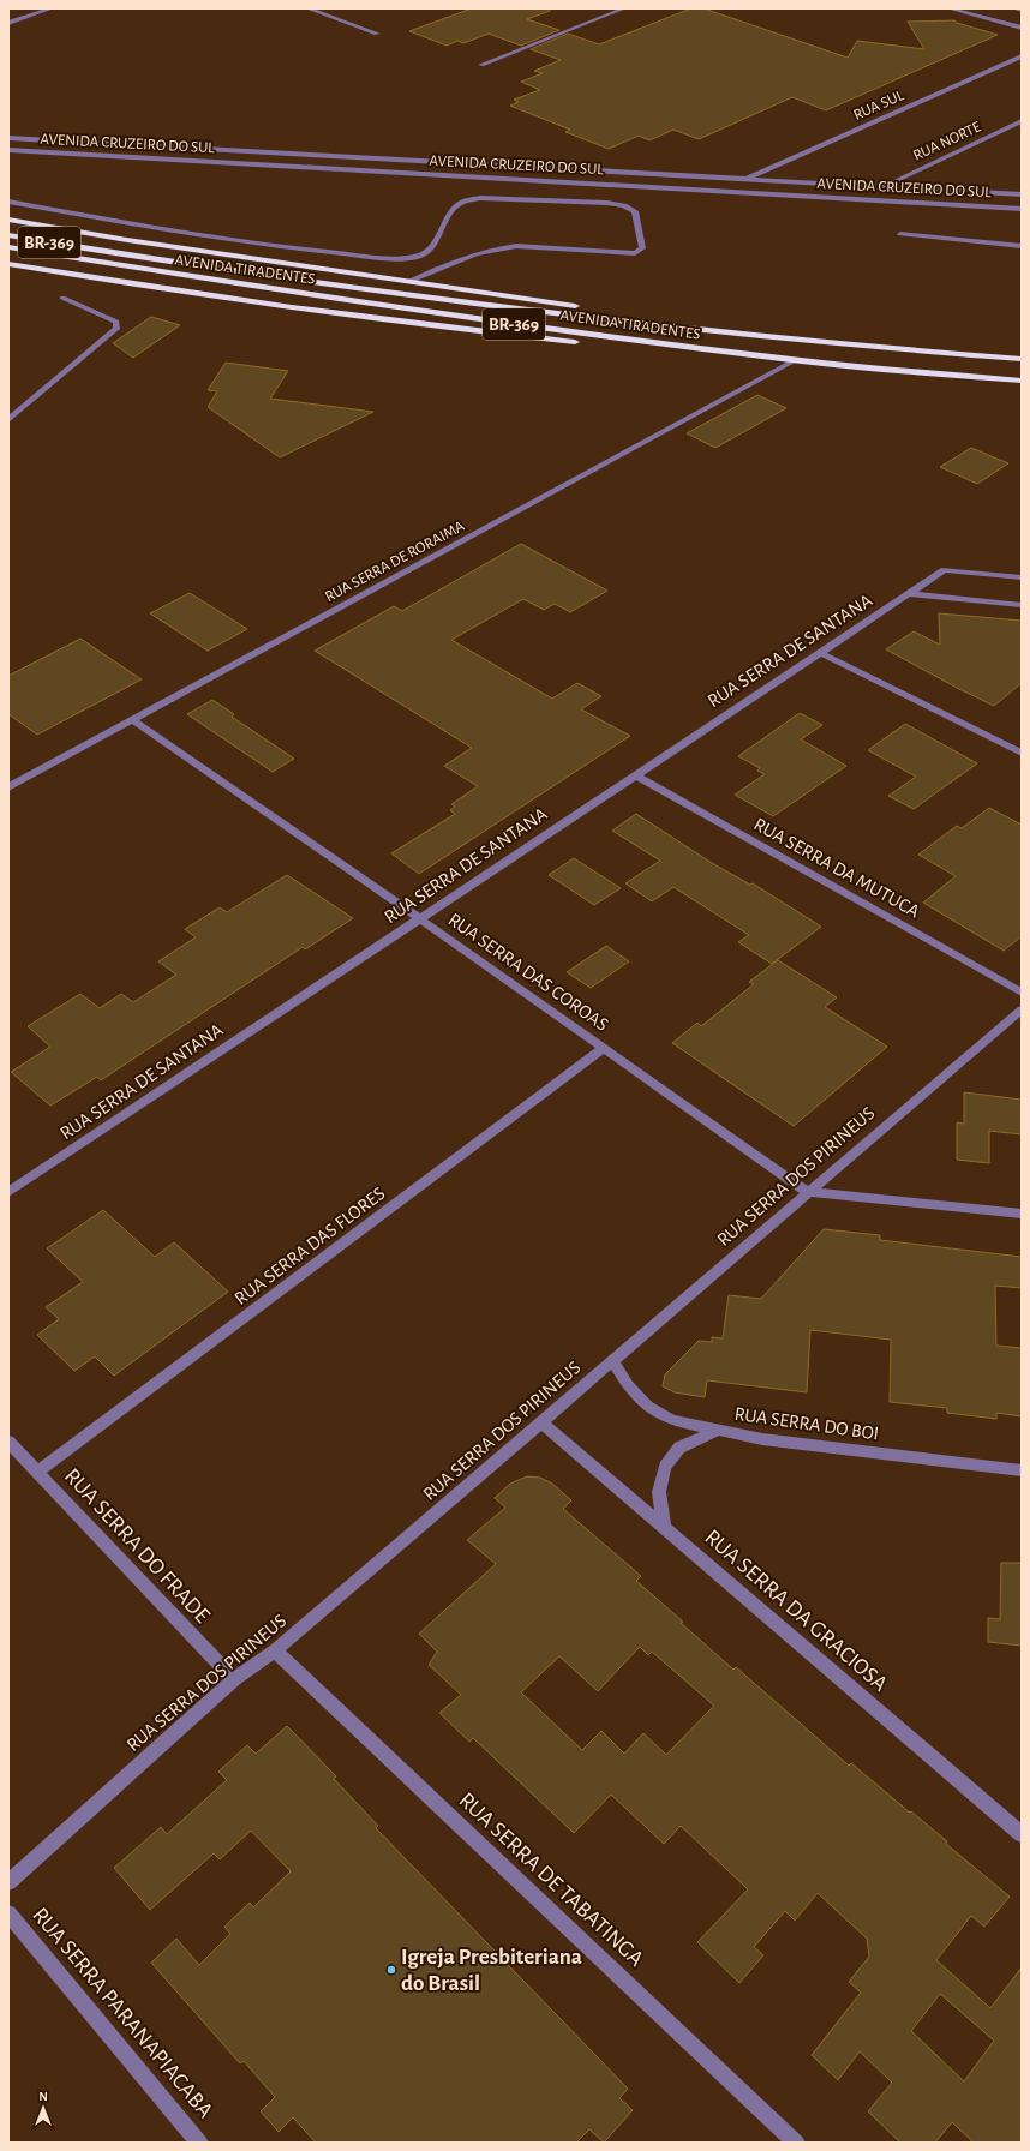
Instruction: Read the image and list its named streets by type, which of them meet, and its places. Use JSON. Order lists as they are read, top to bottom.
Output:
{
  "streets": {
    "highway": ["BR-369", "AVENIDA TIRADENTES"],
    "street": [
      "RUA SUL",
      "RUA NORTE",
      "AVENIDA CRUZEIRO DO SUL",
      "RUA SERRA DE RORAIMA",
      "RUA SERRA DE SANTANA",
      "RUA SERRA DA MUTUCA",
      "RUA SERRA DAS COROAS",
      "RUA SERRA DOS PIRINEUS",
      "RUA SERRA DAS FLORES",
      "RUA SERRA DO BOI",
      "RUA SERRA DO FRADE",
      "RUA SERRA DA GRACIOSA",
      "RUA SERRA DE TABATINGA",
      "RUA SERRA PARANAPIACABA"
    ]
  },
  "crossings": [
    ["RUA SUL", "AVENIDA CRUZEIRO DO SUL"],
    ["RUA NORTE", "AVENIDA CRUZEIRO DO SUL"],
    ["AVENIDA TIRADENTES", "RUA SERRA DE RORAIMA"],
    ["RUA SERRA DE RORAIMA", "RUA SERRA DAS COROAS"],
    ["RUA SERRA DE SANTANA", "RUA SERRA DA MUTUCA"],
    ["RUA SERRA DE SANTANA", "RUA SERRA DAS COROAS"],
    ["RUA SERRA DAS COROAS", "RUA SERRA DOS PIRINEUS"],
    ["RUA SERRA DAS COROAS", "RUA SERRA DAS FLORES"],
    ["RUA SERRA DOS PIRINEUS", "RUA SERRA DO BOI"],
    ["RUA SERRA DOS PIRINEUS", "RUA SERRA DO FRADE"],
    ["RUA SERRA DOS PIRINEUS", "RUA SERRA DA GRACIOSA"],
    ["RUA SERRA DOS PIRINEUS", "RUA SERRA DE TABATINGA"],
    ["RUA SERRA DAS FLORES", "RUA SERRA DO FRADE"]
  ],
  "places": ["Igreja Presbiteriana do Brasil"],
  "north": "top"
}
